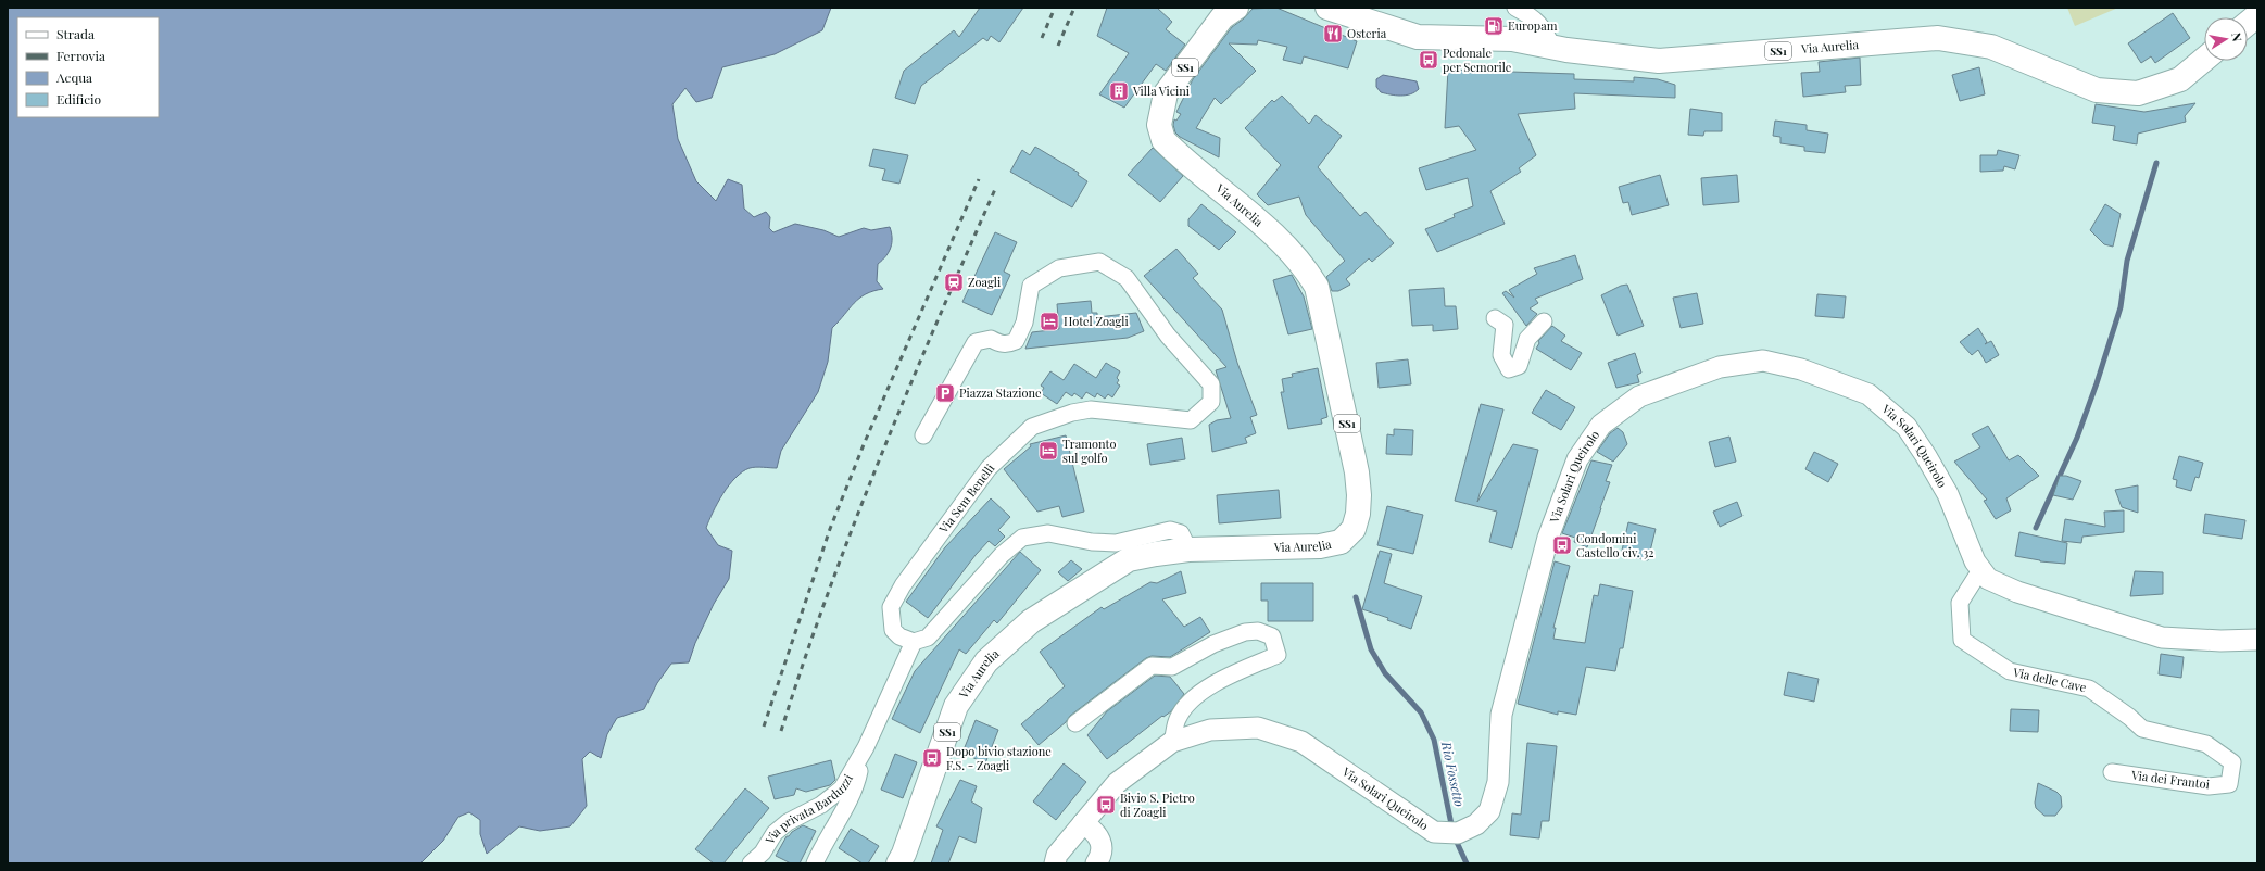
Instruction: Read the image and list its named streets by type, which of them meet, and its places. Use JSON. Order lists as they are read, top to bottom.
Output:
{
  "streets": {
    "main road": ["Via Aurelia", "SS1"],
    "street": [
      "Via Solari Queirolo",
      "Via Sem Benelli",
      "Via delle Cave",
      "Via dei Frantoi",
      "Via privata Barduzzi"
    ]
  },
  "crossings": [
    ["Via Solari Queirolo", "Via delle Cave"],
    ["Via Sem Benelli", "Via privata Barduzzi"],
    ["Via delle Cave", "Via dei Frantoi"]
  ],
  "water": ["Rio Fossetto"],
  "places": {
    "fuel station": ["Europam"],
    "restaurant": ["Osteria"],
    "bus stop": [
      "Pedonale per Semorile",
      "Condomini Castello civ. 32",
      "Dopo bivio stazione F.S. - Zoagli",
      "Bivio S. Pietro di Zoagli"
    ],
    "building": ["Villa Vicini"],
    "station": ["Zoagli"],
    "hotel": ["Hotel Zoagli", "Tramonto sul golfo"],
    "parking": ["Piazza Stazione"]
  },
  "legend": [
    "Strada",
    "Ferrovia",
    "Acqua",
    "Edificio"
  ],
  "north": "right"
}
